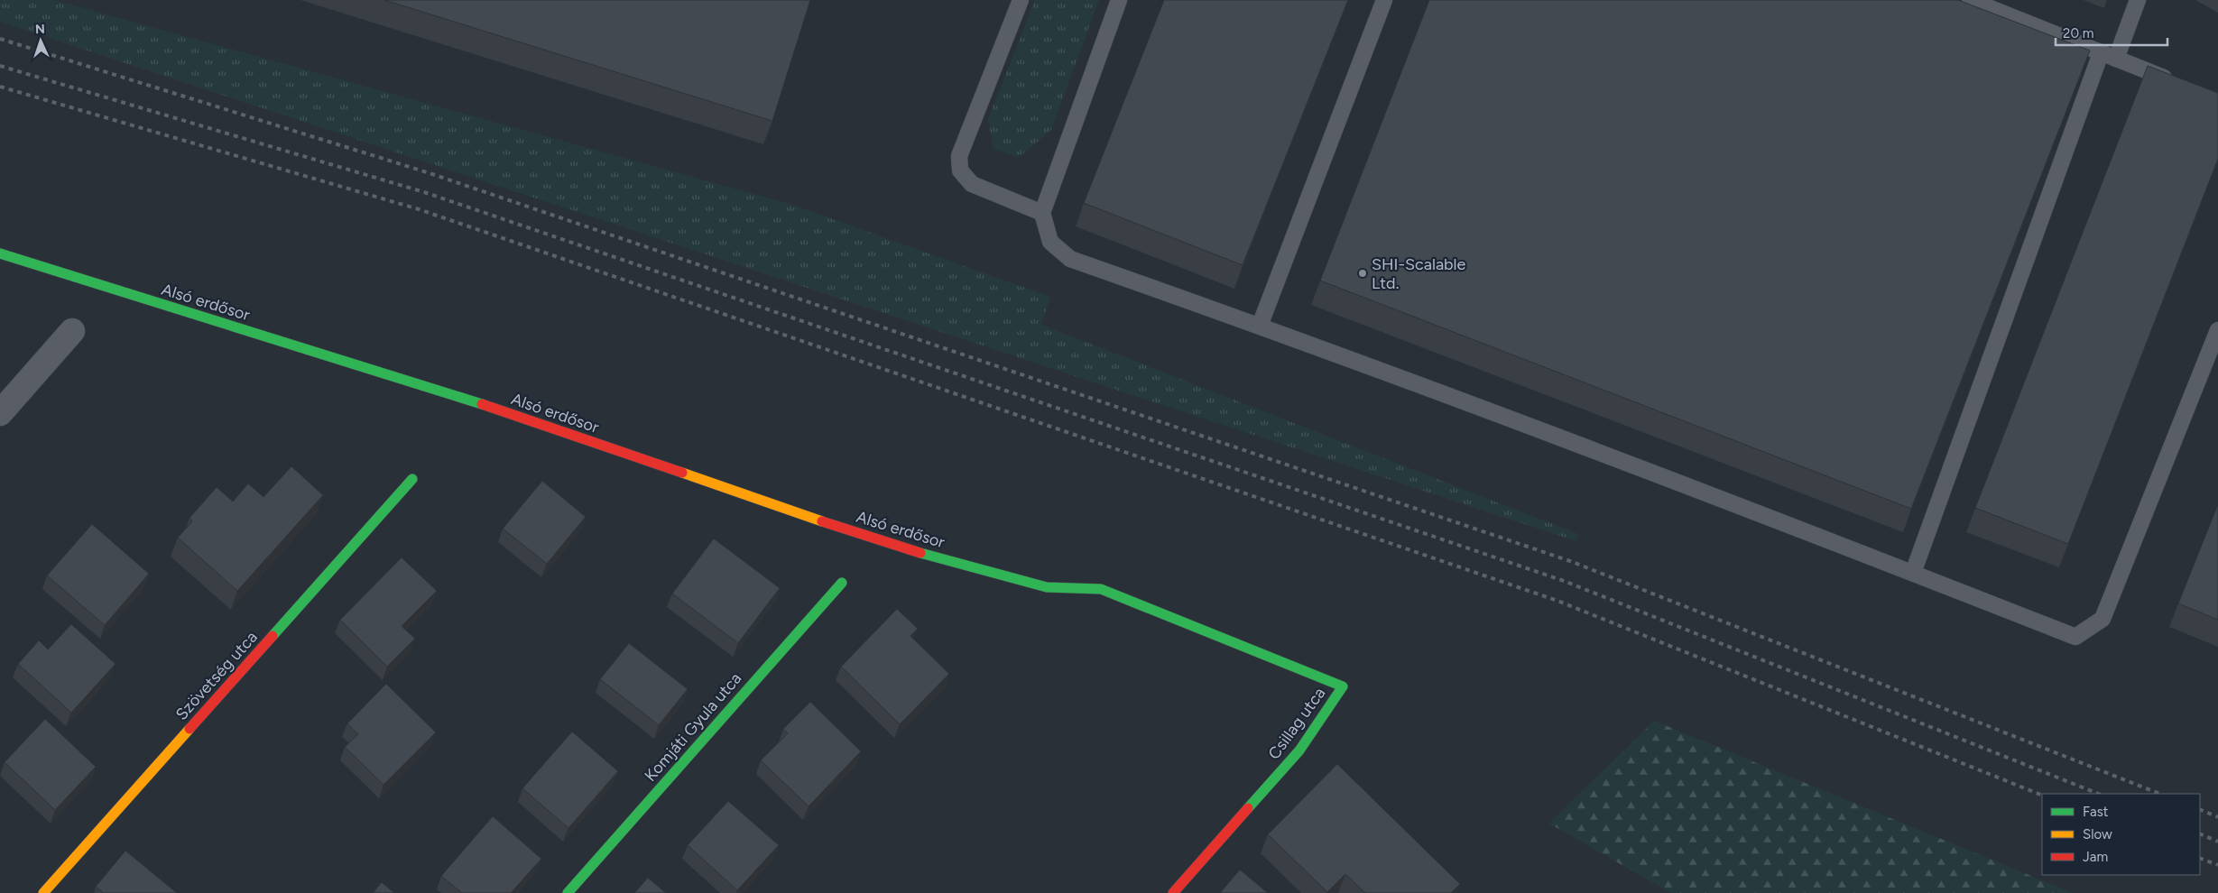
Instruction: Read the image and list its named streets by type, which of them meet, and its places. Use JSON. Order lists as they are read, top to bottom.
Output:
{
  "streets": {
    "street": [
      "Alsó erdősor",
      "Szövetség utca",
      "Csillag utca",
      "Komjáti Gyula utca"
    ]
  },
  "crossings": [
    ["Alsó erdősor", "Csillag utca"]
  ],
  "places": ["SHI-Scalable Ltd."],
  "legend": ["Fast", "Slow", "Jam"],
  "scale_bar": "20 m",
  "north": "top"
}
